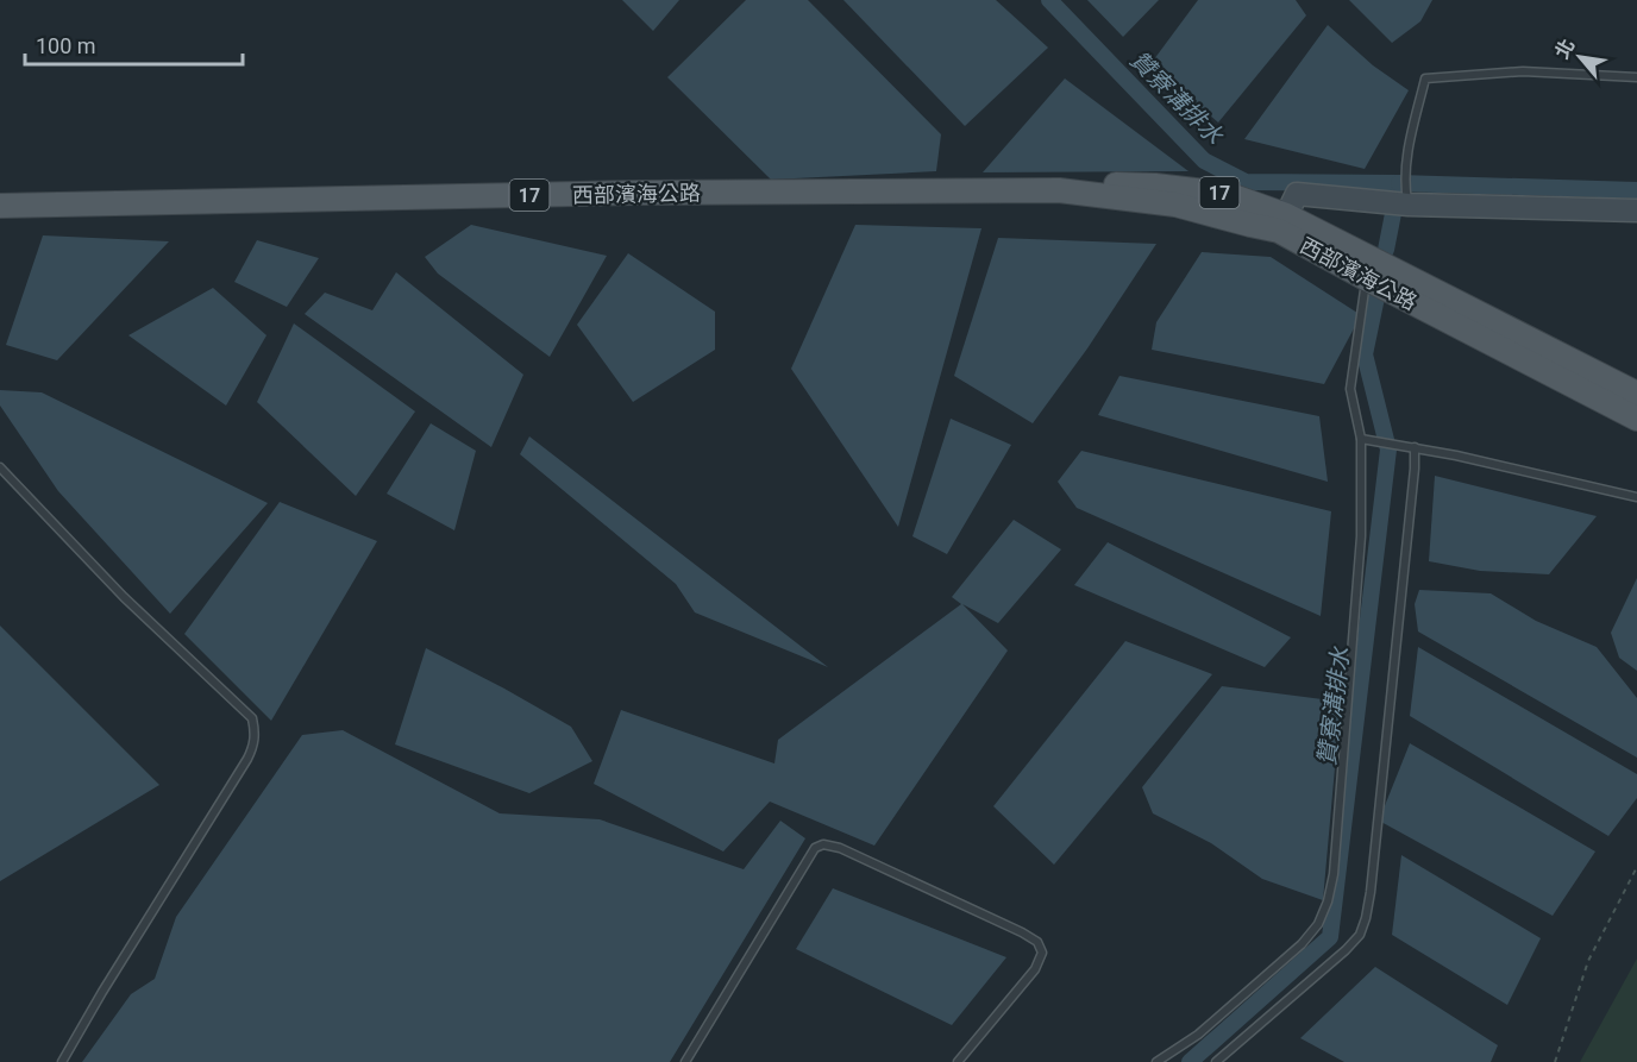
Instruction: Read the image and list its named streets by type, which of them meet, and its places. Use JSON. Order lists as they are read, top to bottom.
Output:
{
  "streets": {
    "main road": ["17", "西部濱海公路"]
  },
  "water": ["贊寮溝排水"],
  "scale_bar": "100 m",
  "north": "top left"
}
